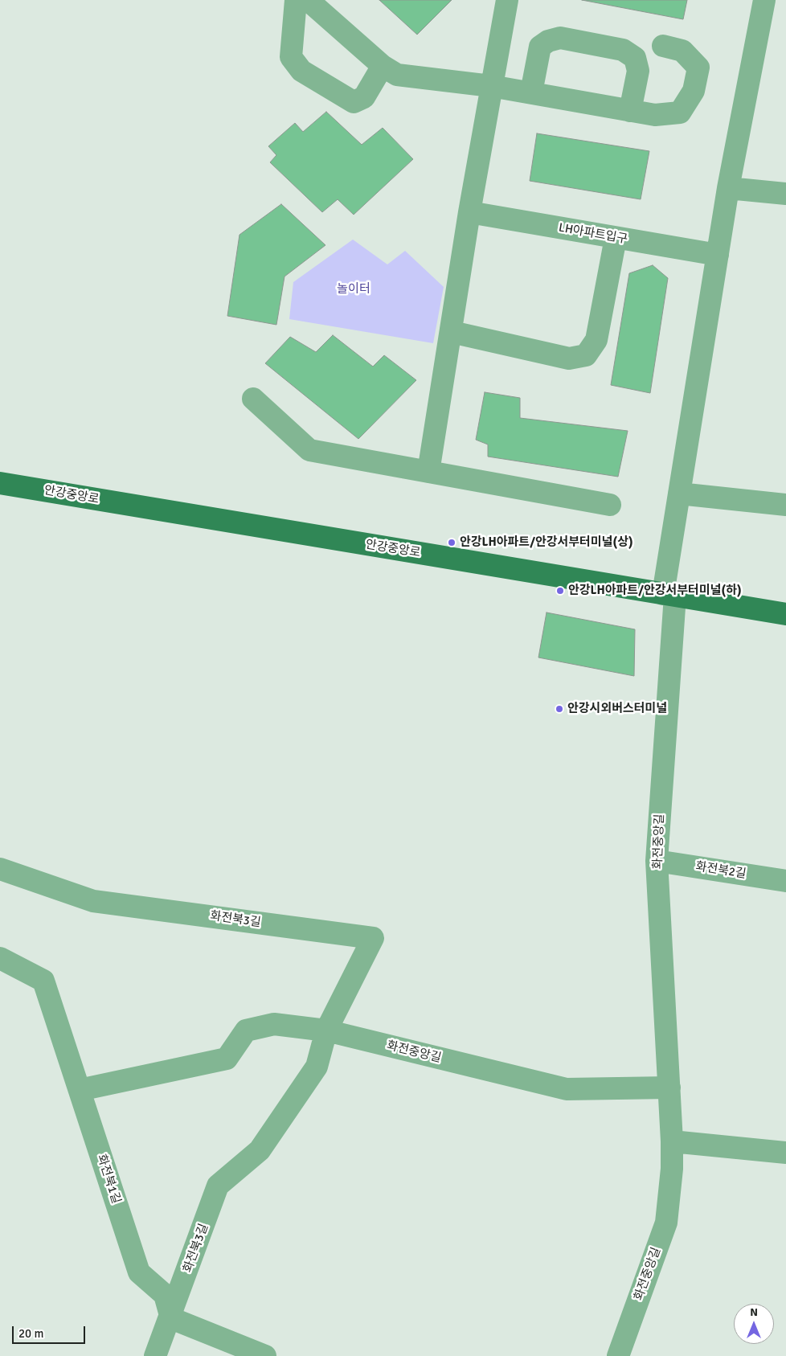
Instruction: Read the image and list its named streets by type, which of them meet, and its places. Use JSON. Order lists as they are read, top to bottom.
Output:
{
  "streets": {
    "main road": ["안강중앙로"],
    "street": [
      "LH아파트입구",
      "화전중앙길",
      "화전북2길",
      "화전북3길",
      "화전북1길"
    ]
  },
  "crossings": [
    ["LH아파트입구", "화전중앙길"],
    ["안강중앙로", "화전중앙길"],
    ["화전중앙길", "화전북2길"],
    ["화전중앙길", "화전북3길"],
    ["화전북3길", "화전북1길"]
  ],
  "parks": ["놀이터"],
  "places": ["안강LH아파트/안강서부터미널(상)", "안강LH아파트/안강서부터미널(하)", "안강시외버스터미널"],
  "scale_bar": "20 m",
  "north": "top"
}
